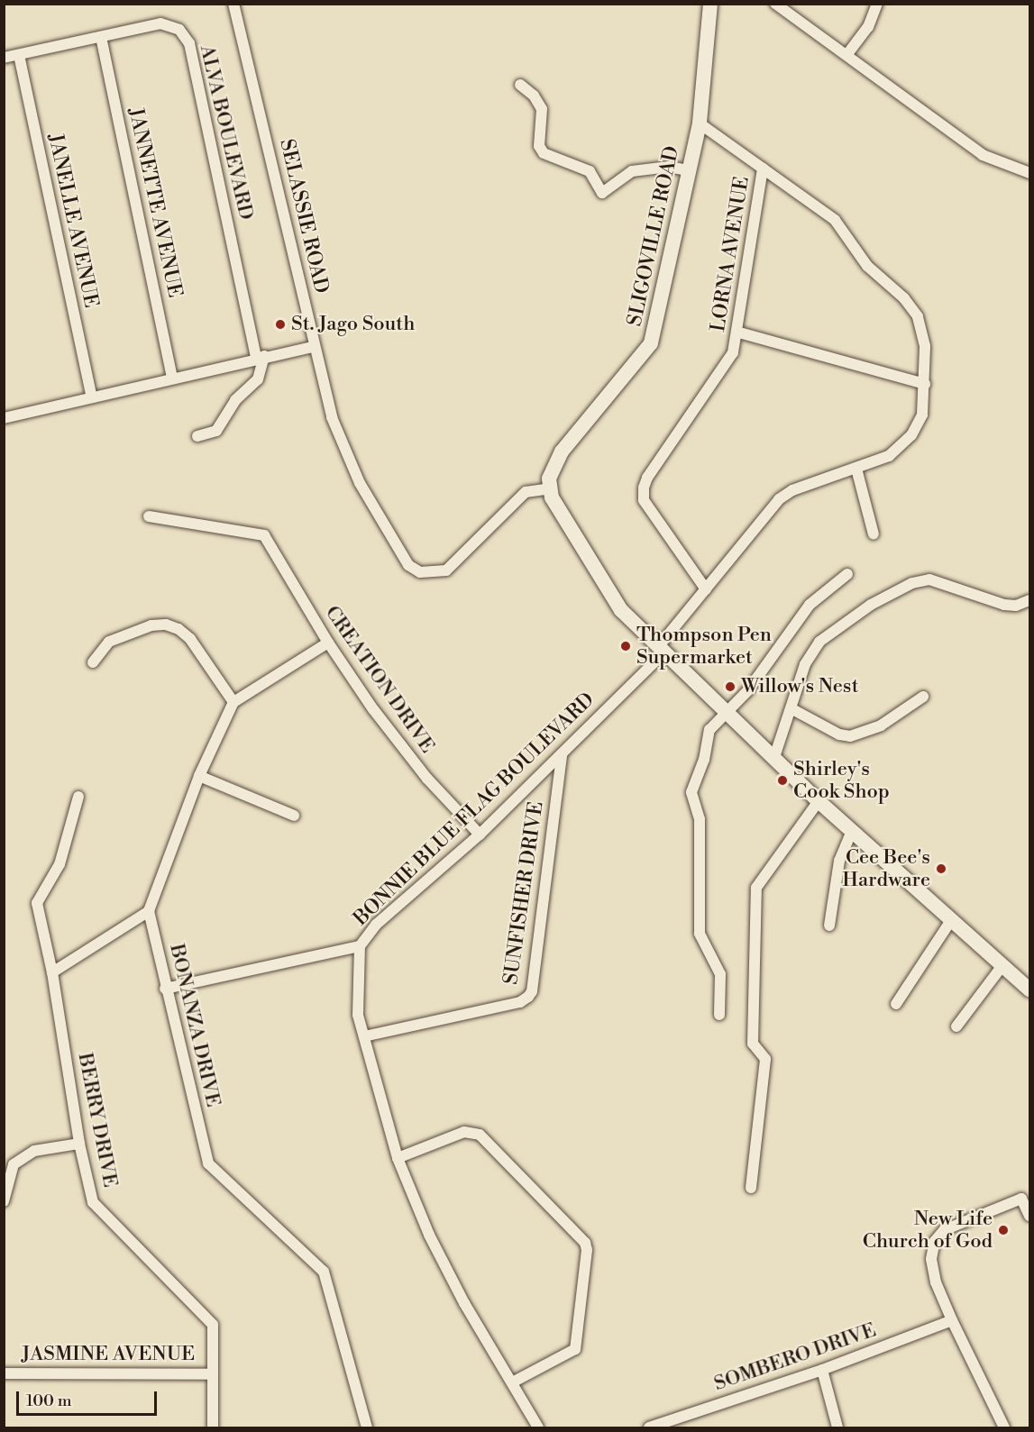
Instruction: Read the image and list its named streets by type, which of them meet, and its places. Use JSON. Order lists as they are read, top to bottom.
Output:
{
  "streets": {
    "street": [
      "ALVA BOULEVARD",
      "JANNETTE AVENUE",
      "SELASSIE ROAD",
      "JANELLE AVENUE",
      "SLIGOVILLE ROAD",
      "LORNA AVENUE",
      "CREATION DRIVE",
      "BONNIE BLUE FLAG BOULEVARD",
      "SUNFISHER DRIVE",
      "BONANZA DRIVE",
      "BERRY DRIVE",
      "JASMINE AVENUE",
      "SOMBERO DRIVE"
    ]
  },
  "crossings": [
    ["ALVA BOULEVARD", "JANNETTE AVENUE"],
    ["ALVA BOULEVARD", "JANELLE AVENUE"],
    ["SELASSIE ROAD", "SLIGOVILLE ROAD"],
    ["SLIGOVILLE ROAD", "BONNIE BLUE FLAG BOULEVARD"],
    ["LORNA AVENUE", "BONNIE BLUE FLAG BOULEVARD"],
    ["CREATION DRIVE", "BONNIE BLUE FLAG BOULEVARD"],
    ["BONNIE BLUE FLAG BOULEVARD", "SUNFISHER DRIVE"],
    ["BERRY DRIVE", "JASMINE AVENUE"]
  ],
  "places": [
    "St. Jago South",
    "Thompson Pen Supermarket",
    "Willow's Nest",
    "Shirley's Cook Shop",
    "Cee Bee's Hardware",
    "New Life Church of God"
  ],
  "scale_bar": "100 m"
}
